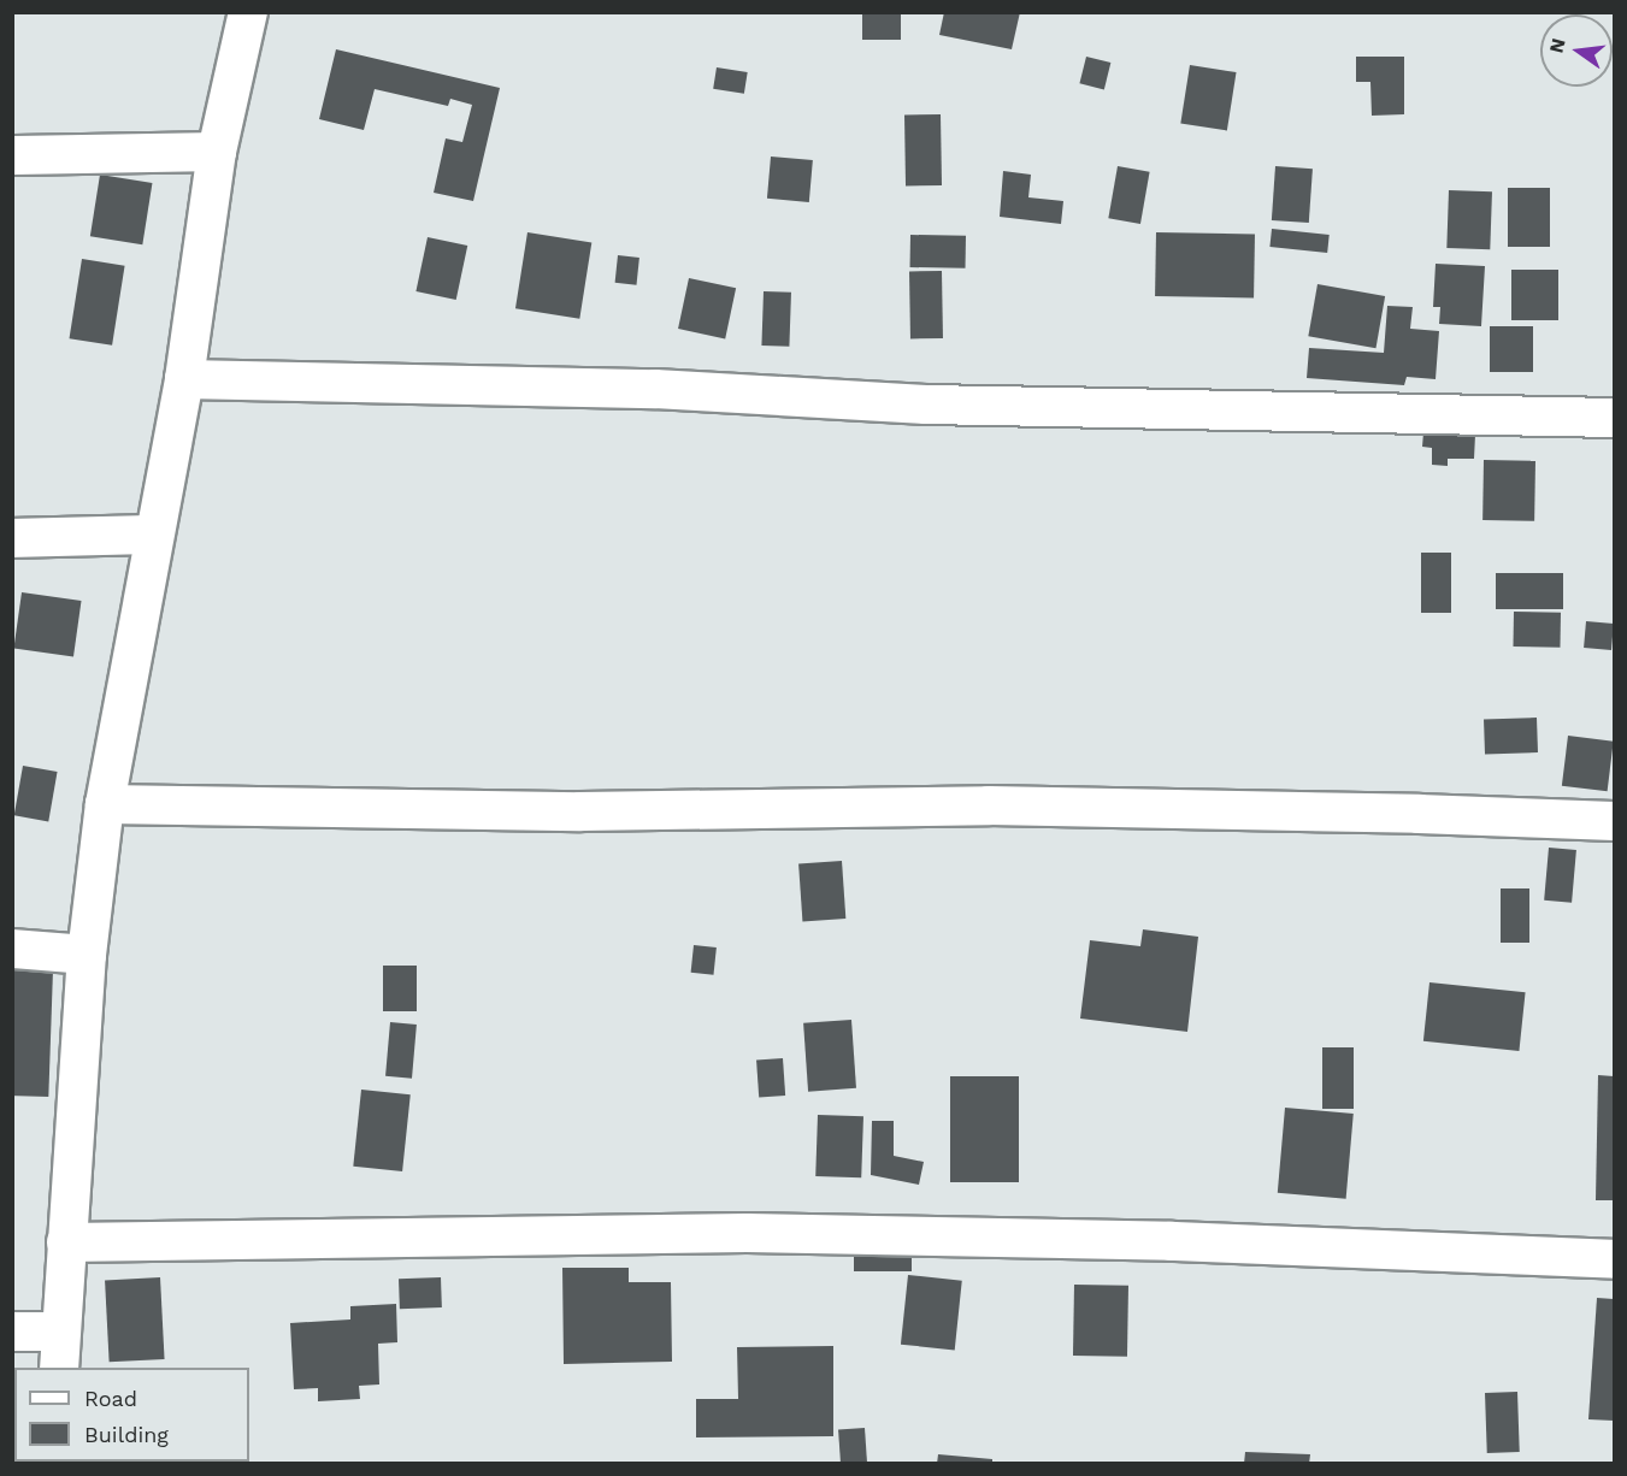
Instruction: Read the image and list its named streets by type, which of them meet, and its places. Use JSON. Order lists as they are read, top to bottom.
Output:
{
  "legend": ["Road", "Building"],
  "north": "left"
}
